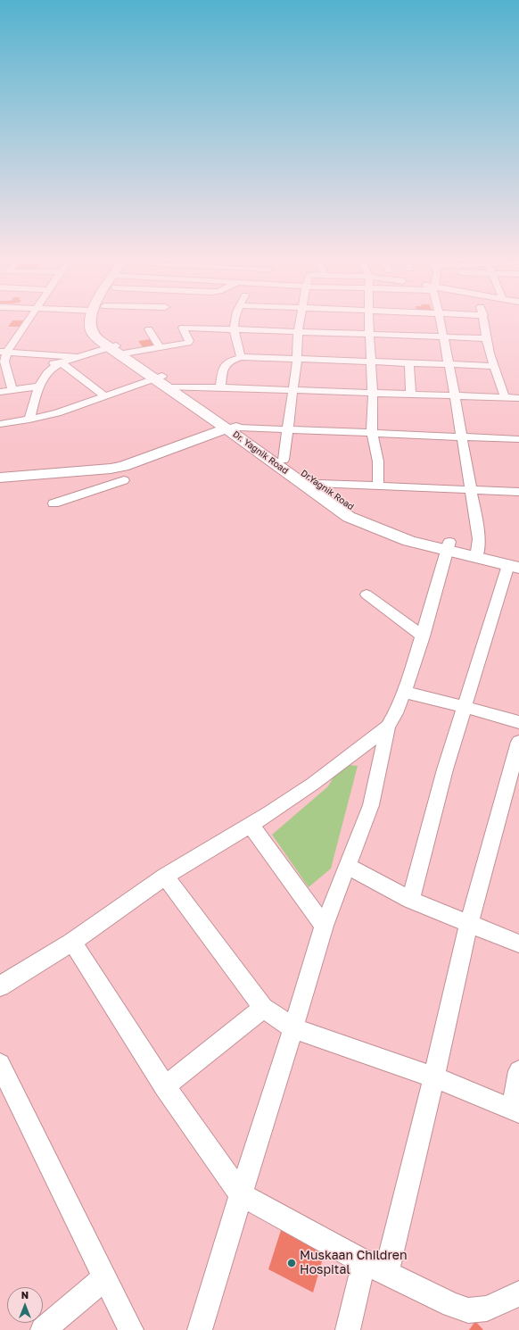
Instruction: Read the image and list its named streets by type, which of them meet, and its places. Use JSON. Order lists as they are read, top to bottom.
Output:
{
  "streets": {
    "street": ["Dr. Yagnik Road", "Dr.Yagnik Road"]
  },
  "crossings": [
    ["Dr. Yagnik Road", "Dr.Yagnik Road"]
  ],
  "places": ["Muskaan Children Hospital"],
  "north": "top"
}
